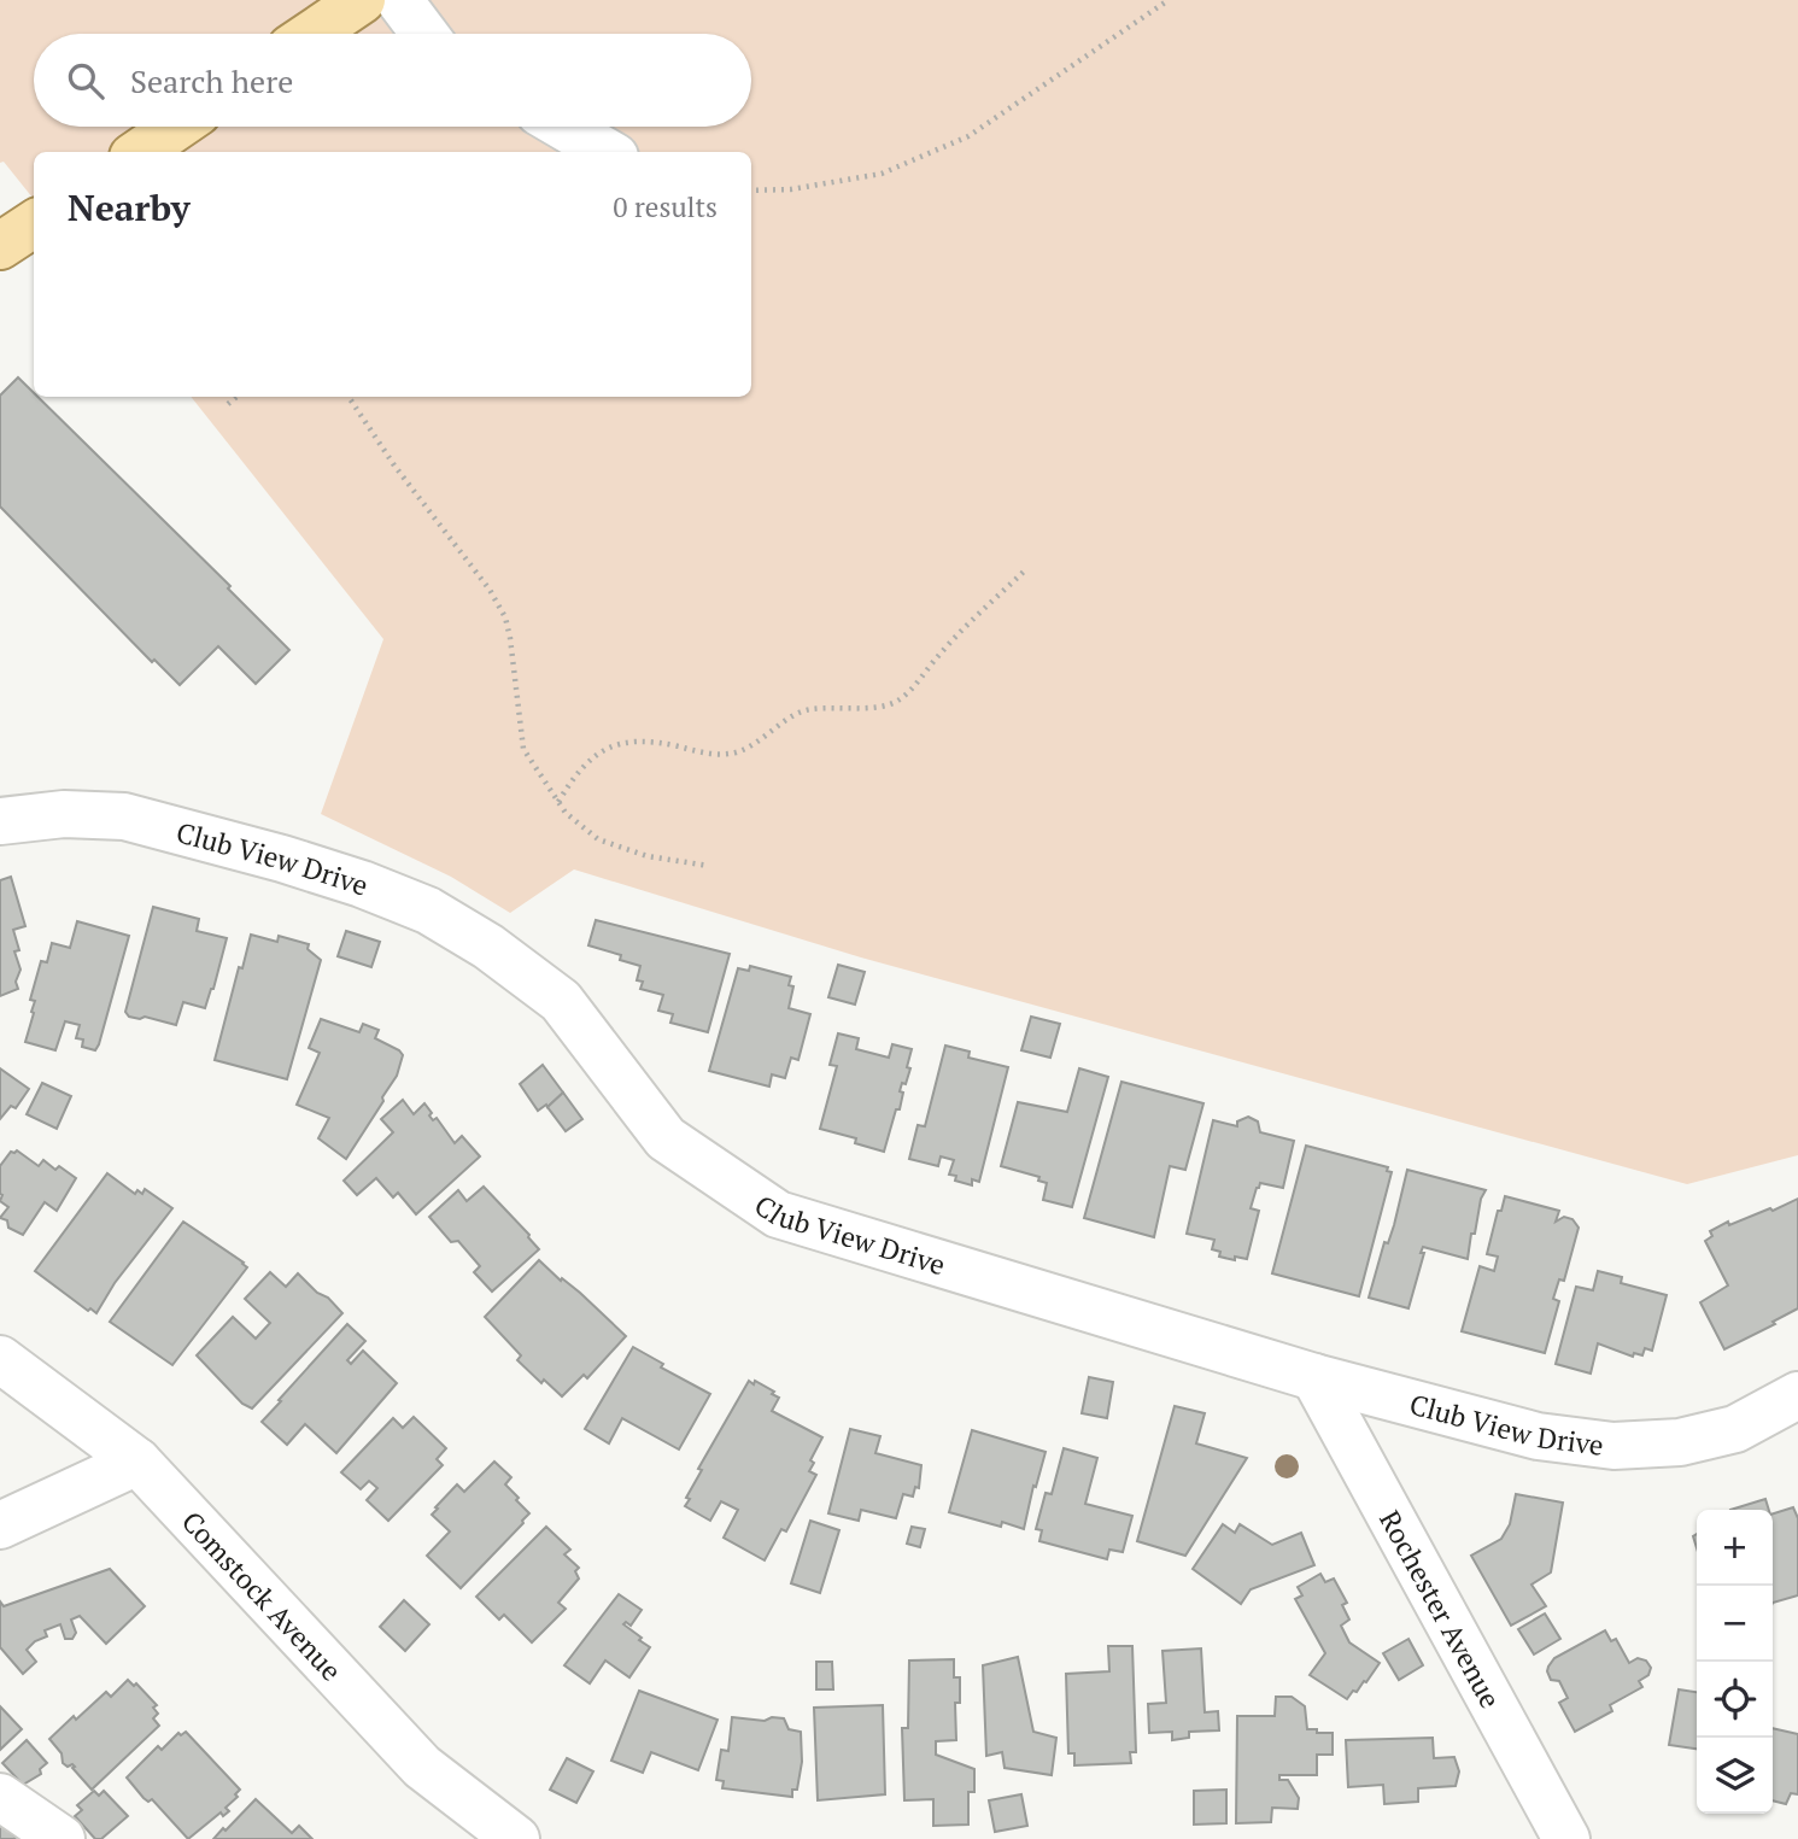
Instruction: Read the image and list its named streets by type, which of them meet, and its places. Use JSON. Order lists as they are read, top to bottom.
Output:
{
  "streets": {
    "street": ["Club View Drive", "Comstock Avenue", "Rochester Avenue"]
  },
  "crossings": [
    ["Club View Drive", "Rochester Avenue"]
  ],
  "page": {
    "search": "Search here",
    "heading": ["Nearby", "0 results"],
    "map_buttons": ["+", "−"]
  }
}
